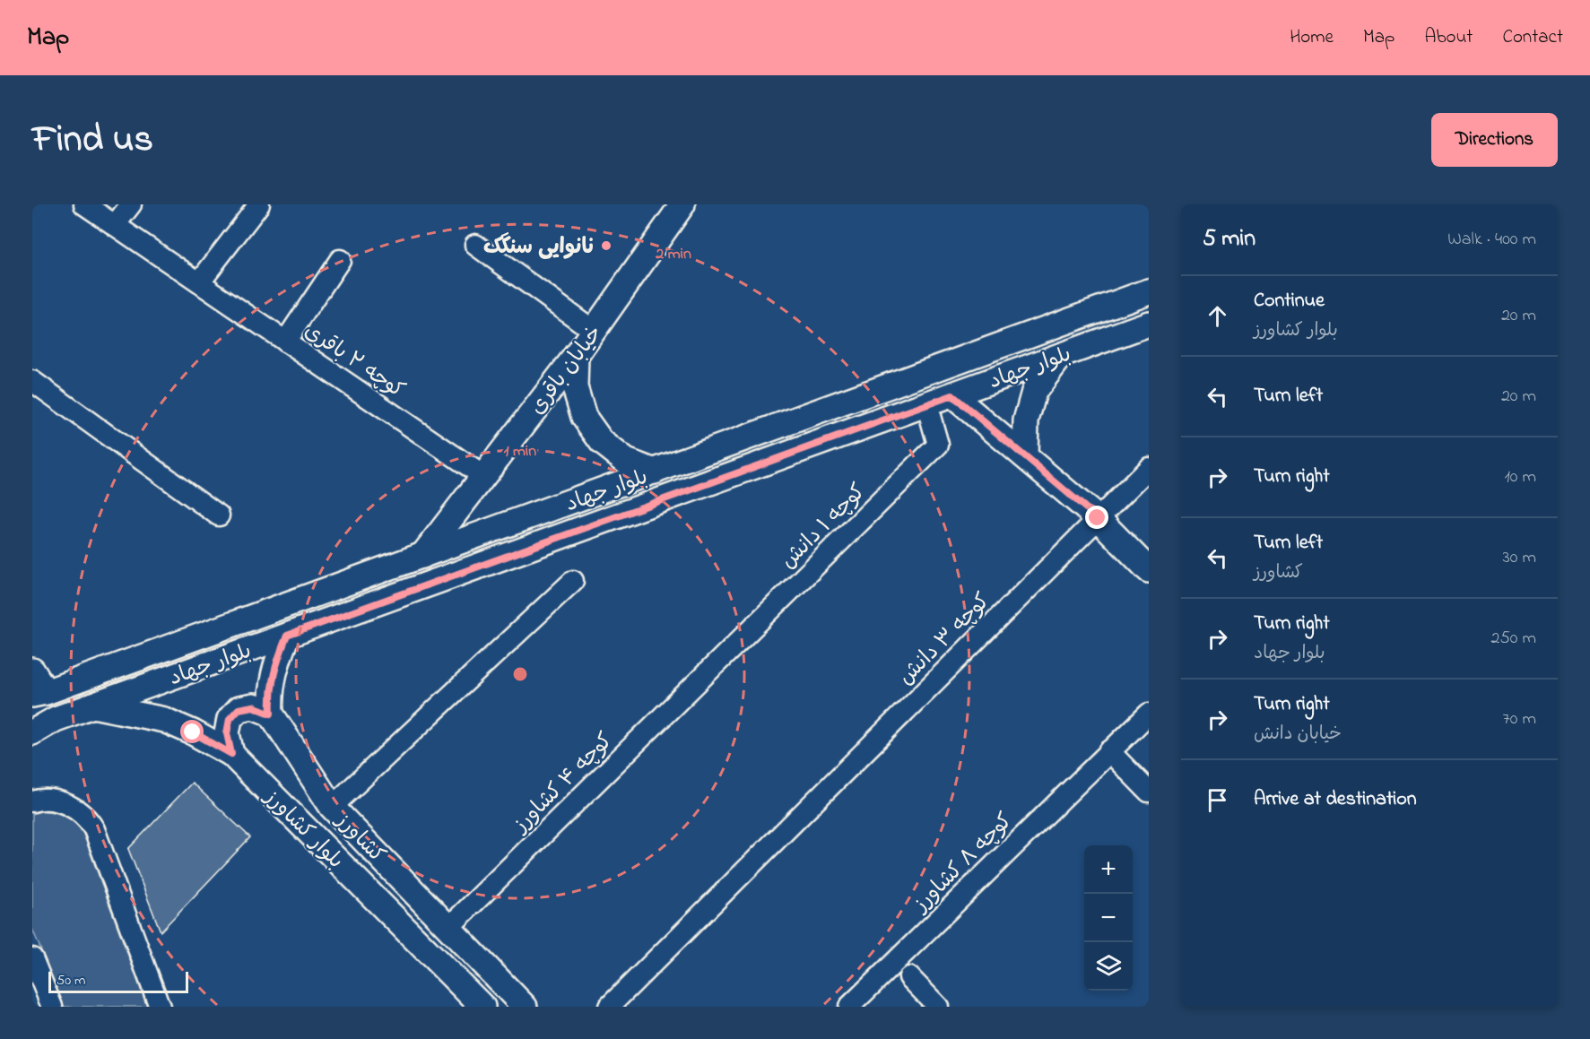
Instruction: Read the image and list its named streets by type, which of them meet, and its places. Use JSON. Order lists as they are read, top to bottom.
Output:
{
  "streets": {
    "street": [
      "کوچه ۲ باقری",
      "بلوار جهاد",
      "خیابان باقری",
      "کوچه ۱ دانش",
      "کوچه ۳ دانش",
      "کوچه ۴ کشاورز",
      "بلوار کشاورز",
      "کشاورز",
      "کوچه ۸ کشاورز"
    ]
  },
  "crossings": [
    ["کوچه ۲ باقری", "خیابان باقری"],
    ["بلوار جهاد", "خیابان باقری"],
    ["بلوار جهاد", "کوچه ۱ دانش"],
    ["بلوار جهاد", "بلوار کشاورز"],
    ["کوچه ۱ دانش", "کوچه ۴ کشاورز"],
    ["کوچه ۴ کشاورز", "کشاورز"]
  ],
  "places": ["نانوایی سنگک"],
  "scale_bar": "50 m",
  "page": {
    "header": "Map",
    "nav": [
      "Home",
      "Map",
      "About",
      "Contact"
    ],
    "title": "Find us",
    "buttons": "Directions",
    "heading": ["5 min", "Walk · 400 m"],
    "list": [
      ["Continue", "بلوار کشاورز", "20 m"],
      ["Turn left", "20 m"],
      ["Turn right", "10 m"],
      ["Turn left", "کشاورز", "30 m"],
      ["Turn right", "بلوار جهاد", "250 m"],
      ["Turn right", "خیابان دانش", "70 m"],
      "Arrive at destination"
    ],
    "map_buttons": ["+", "−"],
    "scale": "50 m"
  },
  "rings": ["2 min", "1 min"]
}
